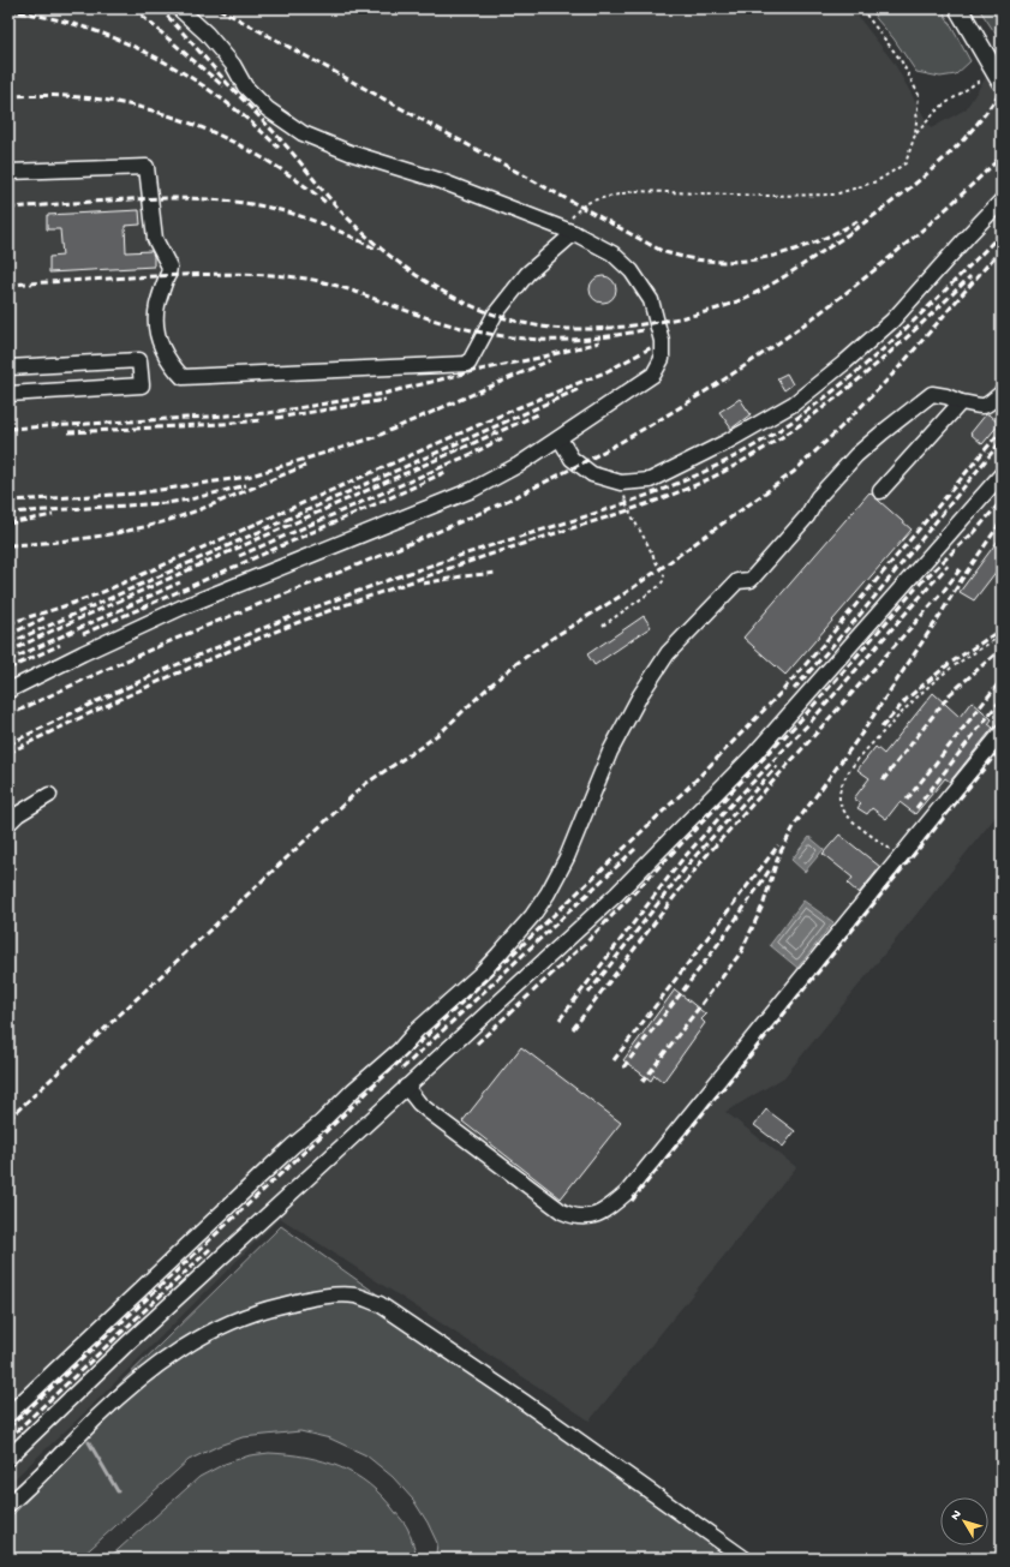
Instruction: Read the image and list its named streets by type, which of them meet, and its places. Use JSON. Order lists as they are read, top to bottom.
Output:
{
  "north": "top left"
}
